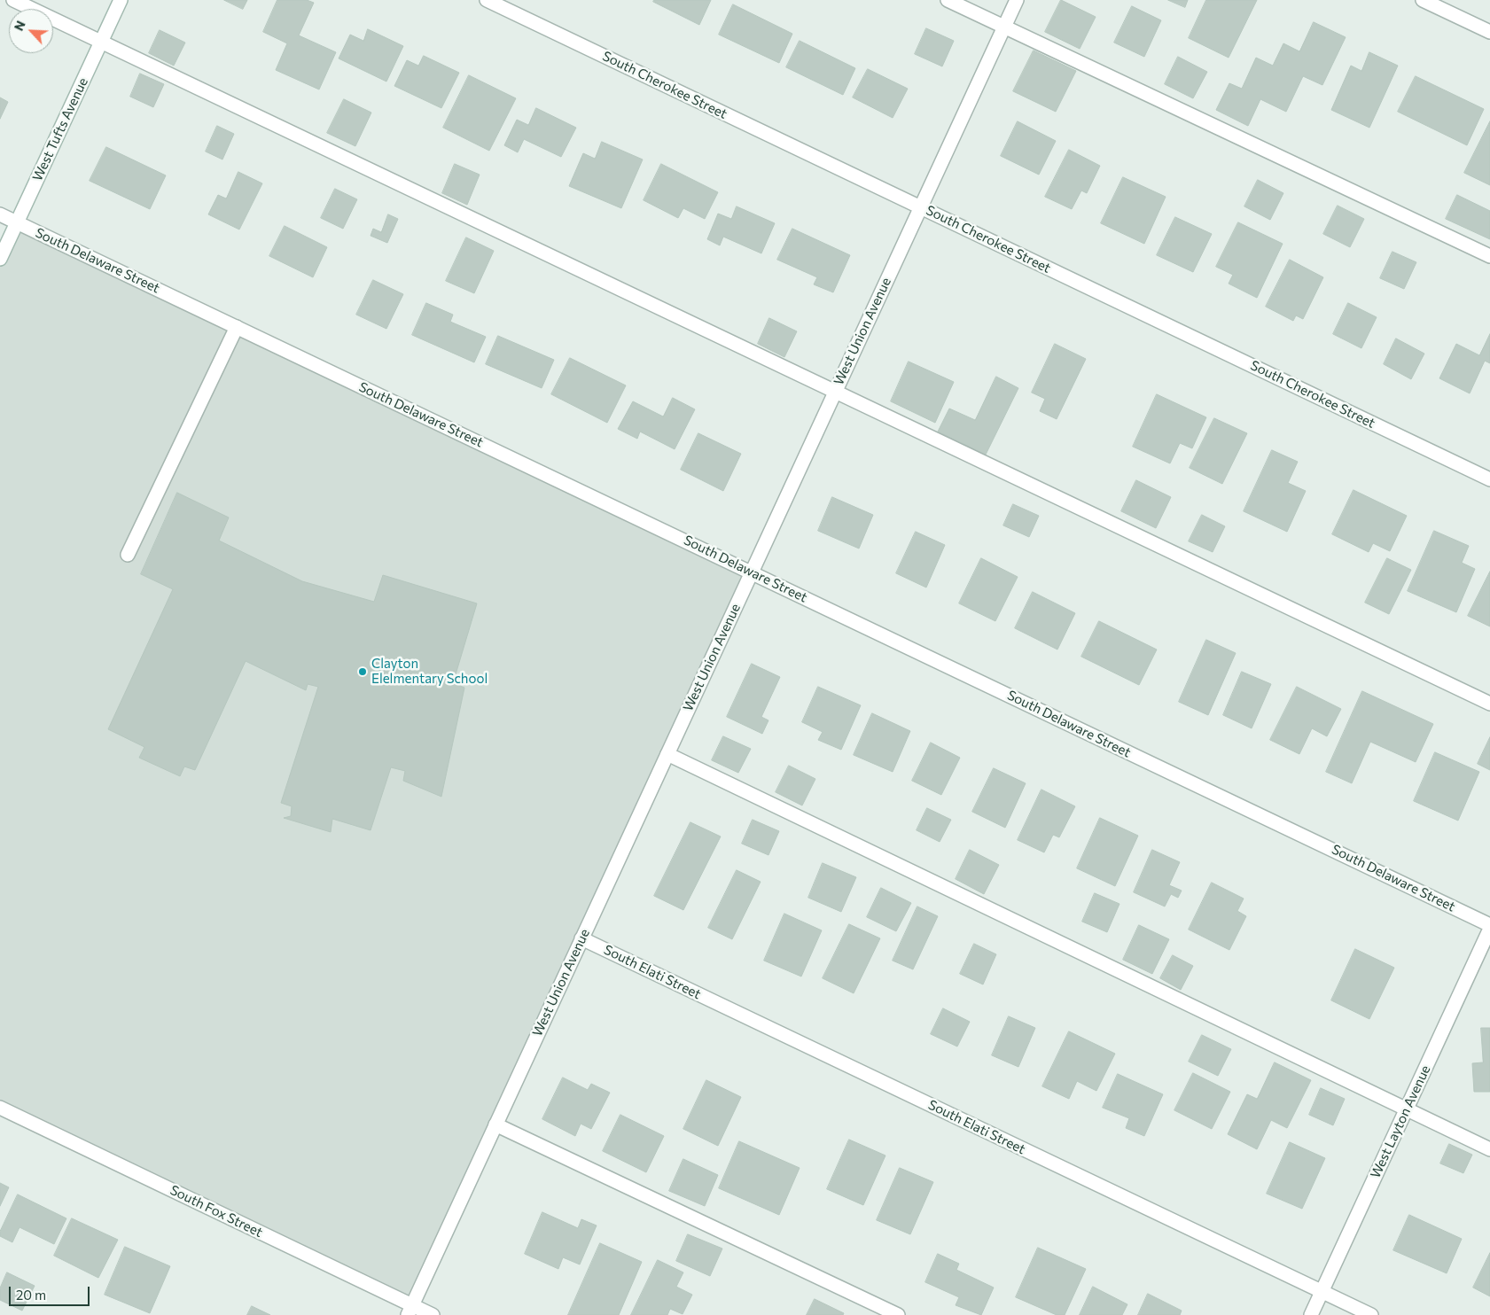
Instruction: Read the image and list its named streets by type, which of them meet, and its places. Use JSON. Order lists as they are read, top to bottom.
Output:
{
  "streets": {
    "street": [
      "South Cherokee Street",
      "West Tufts Avenue",
      "South Delaware Street",
      "West Union Avenue",
      "South Elati Street",
      "West Layton Avenue",
      "South Fox Street"
    ]
  },
  "crossings": [
    ["South Cherokee Street", "West Union Avenue"],
    ["West Tufts Avenue", "South Delaware Street"],
    ["South Delaware Street", "West Union Avenue"],
    ["South Delaware Street", "West Layton Avenue"],
    ["West Union Avenue", "South Elati Street"],
    ["West Union Avenue", "South Fox Street"],
    ["South Elati Street", "West Layton Avenue"]
  ],
  "places": ["Clayton Elelmentary School"],
  "scale_bar": "20 m",
  "north": "top left"
}
